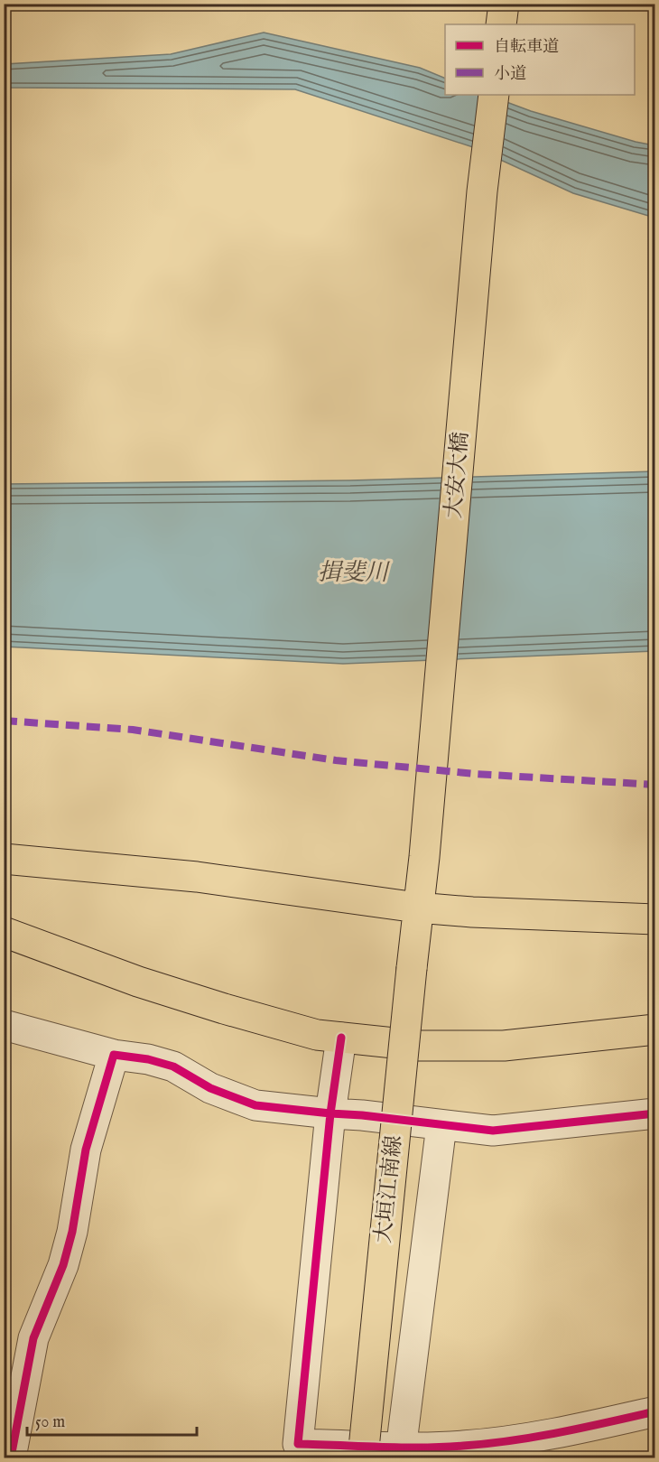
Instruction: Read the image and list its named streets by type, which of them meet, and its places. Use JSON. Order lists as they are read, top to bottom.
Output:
{
  "streets": {
    "main road": ["大安大橋", "大垣江南線"]
  },
  "crossings": [
    ["大安大橋", "大垣江南線"]
  ],
  "water": ["揖斐川"],
  "legend": ["自転車道", "小道"],
  "scale_bar": "50 m"
}
